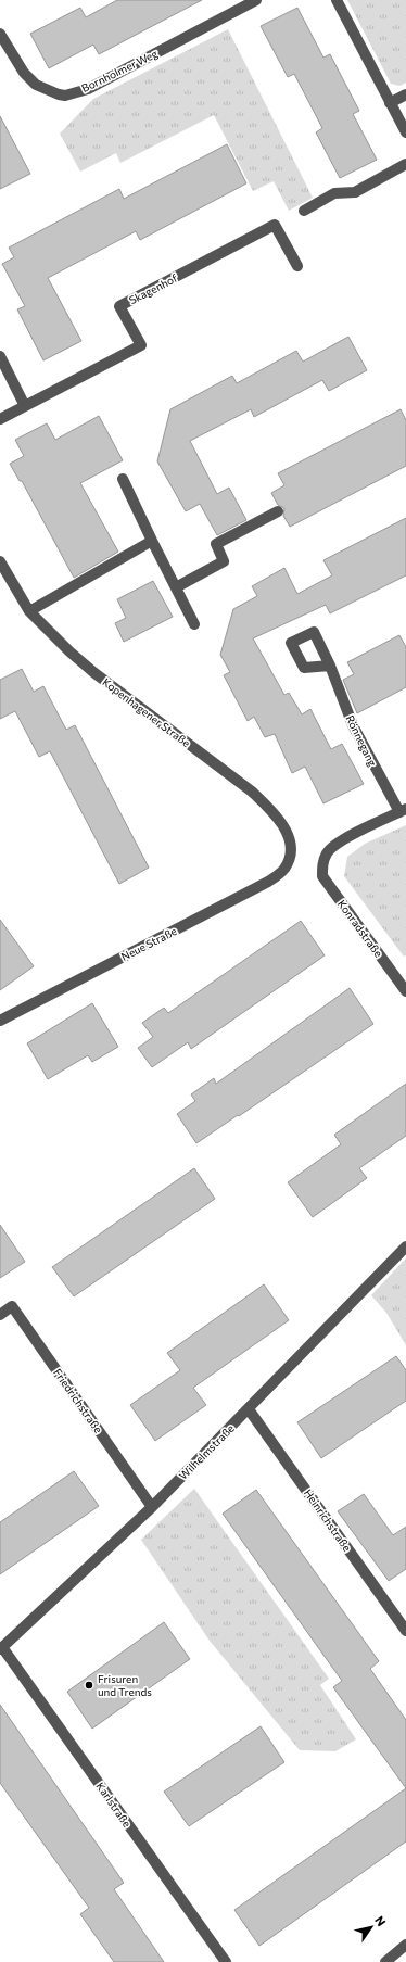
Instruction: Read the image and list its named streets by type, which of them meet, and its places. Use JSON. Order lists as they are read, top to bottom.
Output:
{
  "streets": {
    "street": [
      "Bornholmer Weg",
      "Skagenhof",
      "Kopenhagener Straße",
      "Rönnegang",
      "Konradstraße",
      "Neue Straße",
      "Friedrichstraße",
      "Wilhelmstraße",
      "Heinrichstraße",
      "Karlstraße"
    ]
  },
  "crossings": [
    ["Kopenhagener Straße", "Neue Straße"],
    ["Rönnegang", "Konradstraße"],
    ["Friedrichstraße", "Wilhelmstraße"],
    ["Wilhelmstraße", "Heinrichstraße"],
    ["Wilhelmstraße", "Karlstraße"]
  ],
  "places": ["Frisuren und Trends"],
  "north": "top right"
}
